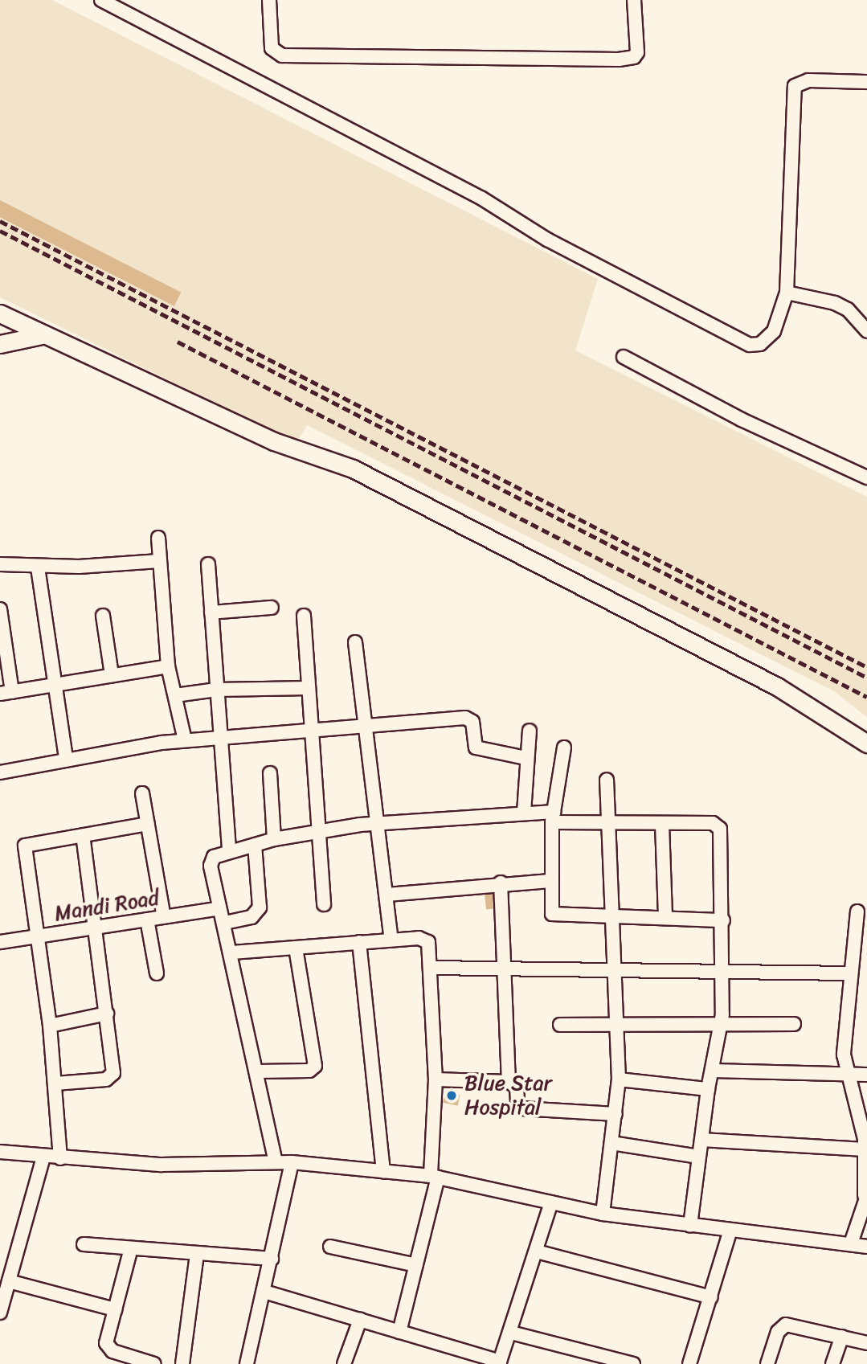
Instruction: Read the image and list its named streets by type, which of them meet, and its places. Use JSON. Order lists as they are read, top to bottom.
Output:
{
  "streets": {
    "street": ["Mandi Road"]
  },
  "places": ["Blue Star Hospital"]
}
